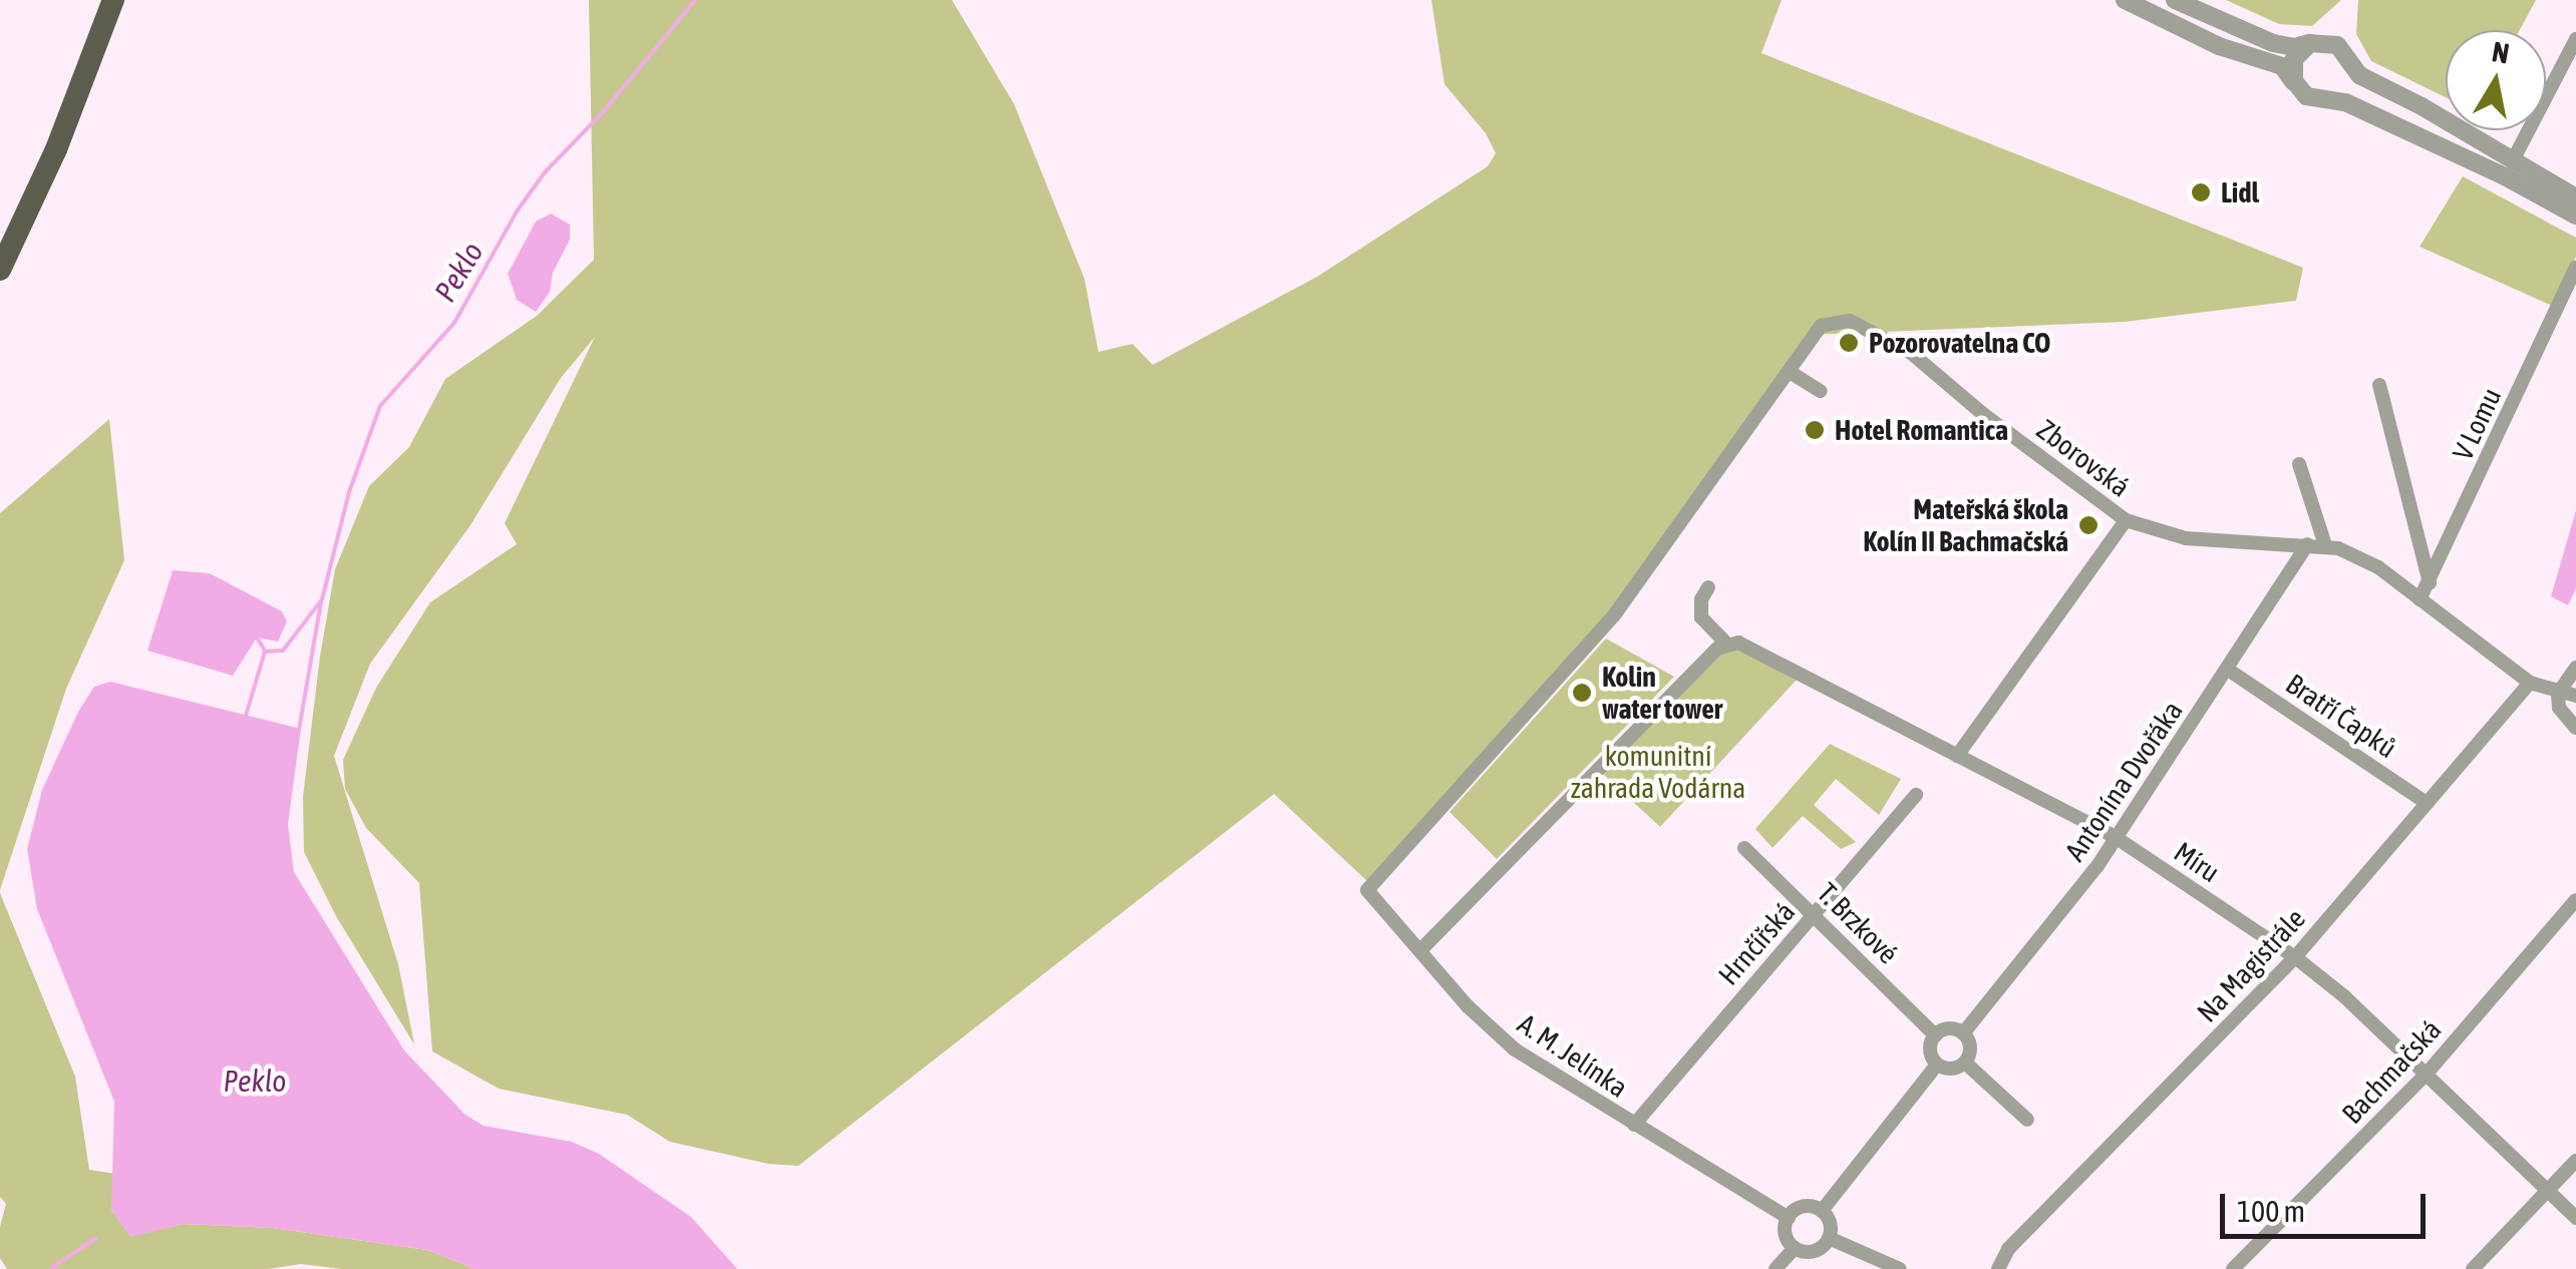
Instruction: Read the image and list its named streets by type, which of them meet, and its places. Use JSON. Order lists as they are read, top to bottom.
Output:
{
  "streets": {
    "street": [
      "V Lomu",
      "Zborovská",
      "Bratří Čapků",
      "Antonína Dvořáka",
      "Míru",
      "T. Brzkové",
      "Hrnčířská",
      "Na Magistrále",
      "A. M. Jelínka",
      "Bachmačská"
    ]
  },
  "crossings": [
    ["V Lomu", "Zborovská"],
    ["Zborovská", "Antonína Dvořáka"],
    ["Zborovská", "Na Magistrále"],
    ["Zborovská", "A. M. Jelínka"],
    ["Bratří Čapků", "Antonína Dvořáka"],
    ["Bratří Čapků", "Na Magistrále"],
    ["Antonína Dvořáka", "Míru"],
    ["Antonína Dvořáka", "T. Brzkové"],
    ["Míru", "Na Magistrále"],
    ["Míru", "Bachmačská"],
    ["T. Brzkové", "Hrnčířská"],
    ["Hrnčířská", "A. M. Jelínka"]
  ],
  "water": ["Peklo"],
  "parks": ["komunitní zahrada Vodárna"],
  "places": [
    "Lidl",
    "Pozorovatelna CO",
    "Hotel Romantica",
    "Mateřská škola Kolín II Bachmačská",
    "Kolin water tower"
  ],
  "scale_bar": "100 m",
  "north": "top"
}
